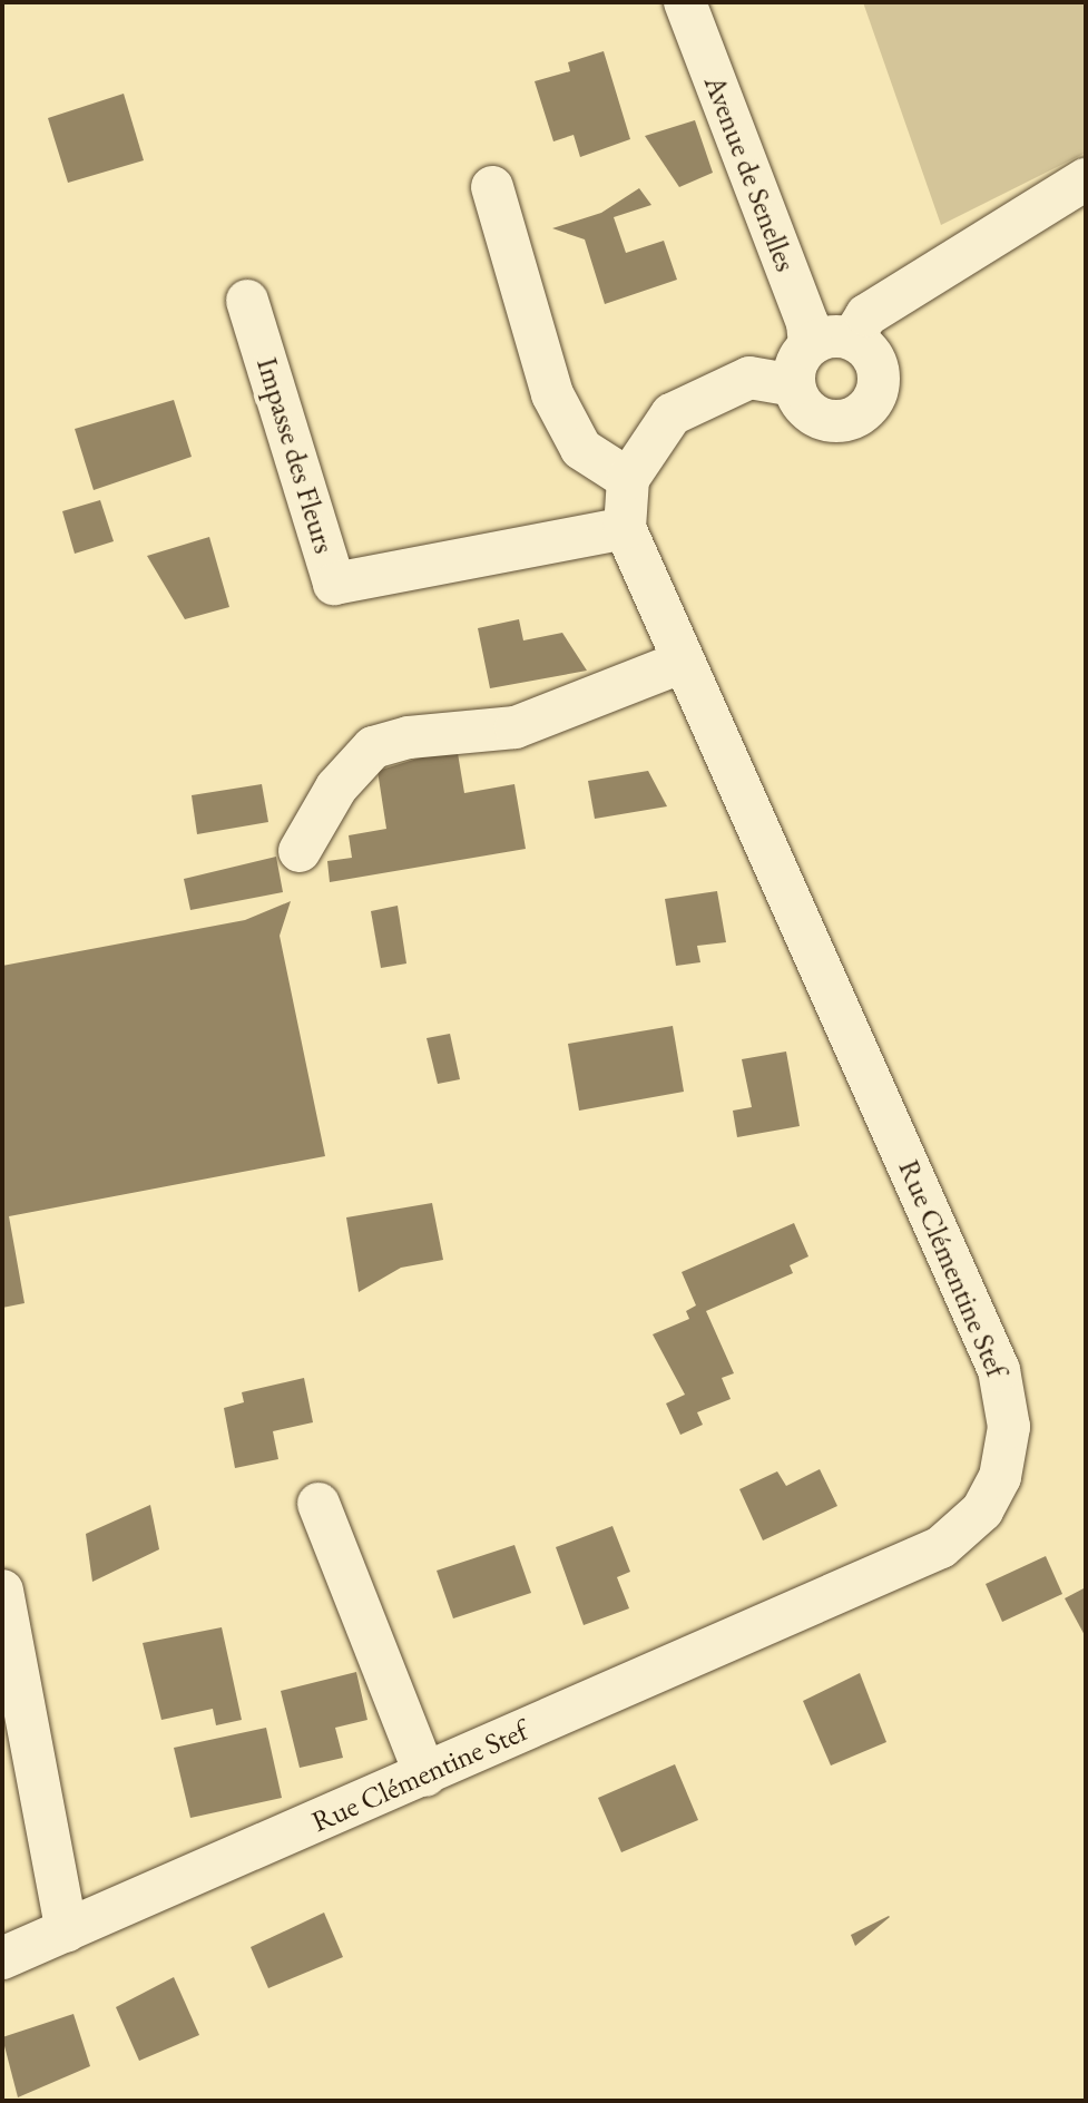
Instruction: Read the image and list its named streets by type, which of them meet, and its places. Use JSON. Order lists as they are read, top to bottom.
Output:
{
  "streets": {
    "street": ["Avenue de Senelles", "Impasse des Fleurs", "Rue Clémentine Stef"]
  },
  "crossings": [
    ["Impasse des Fleurs", "Rue Clémentine Stef"]
  ]
}
